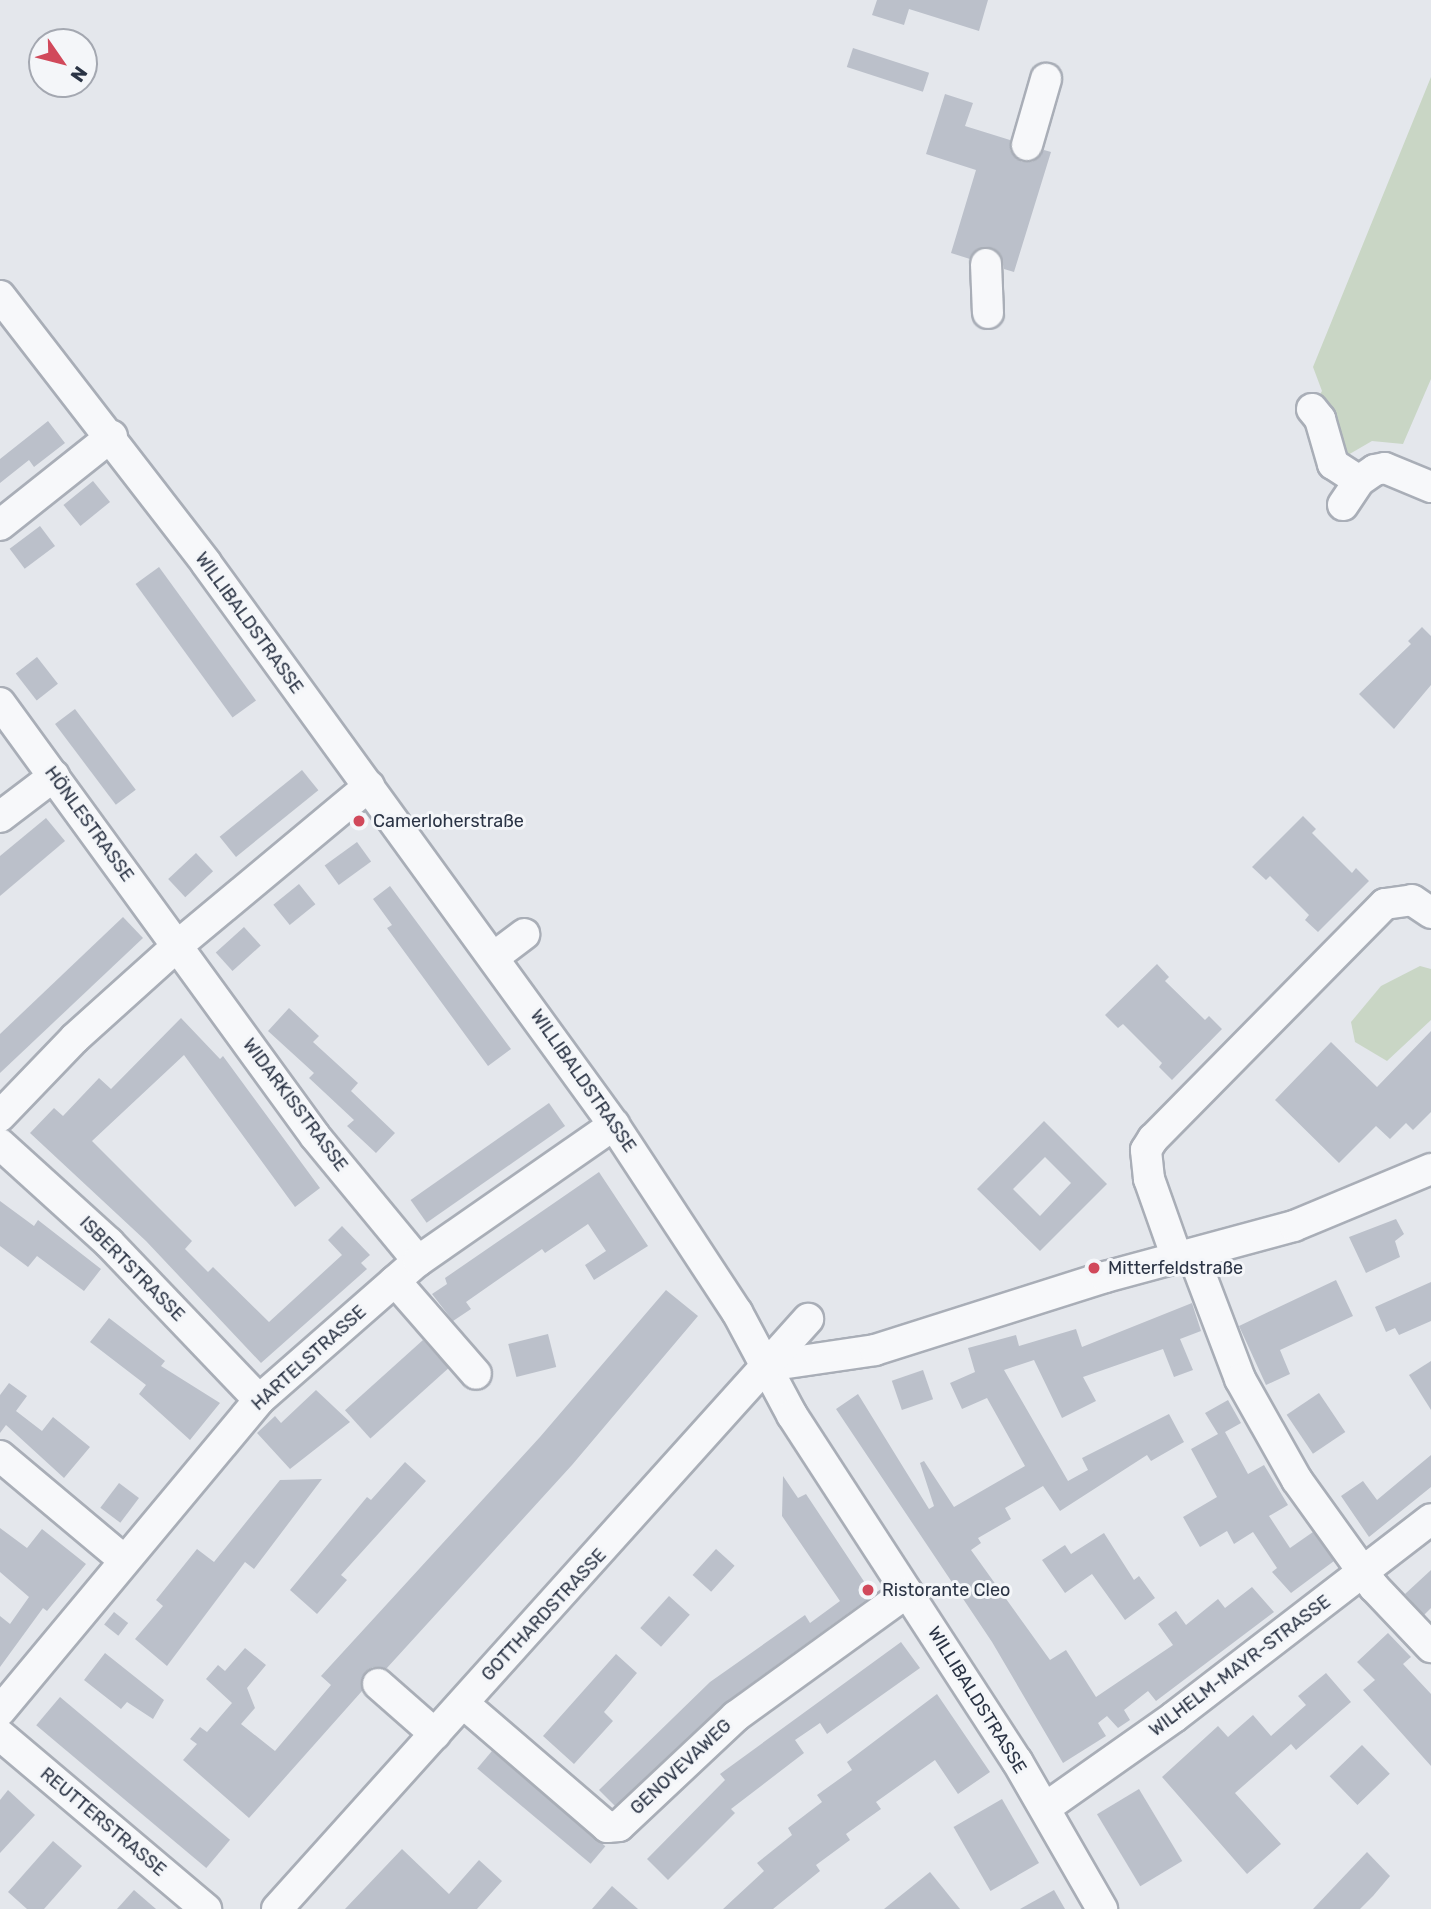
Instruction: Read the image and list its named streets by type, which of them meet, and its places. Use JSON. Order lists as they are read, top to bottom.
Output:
{
  "streets": {
    "street": [
      "WILLIBALDSTRASSE",
      "HÖNLESTRASSE",
      "WIDARKISSTRASSE",
      "ISBERTSTRASSE",
      "HARTELSTRASSE",
      "GOTTHARDSTRASSE",
      "WILHELM-MAYR-STRASSE",
      "GENOVEVAWEG",
      "REUTTERSTRASSE"
    ]
  },
  "crossings": [
    ["WILLIBALDSTRASSE", "HARTELSTRASSE"],
    ["WILLIBALDSTRASSE", "GOTTHARDSTRASSE"],
    ["WILLIBALDSTRASSE", "WILHELM-MAYR-STRASSE"],
    ["WILLIBALDSTRASSE", "GENOVEVAWEG"],
    ["HÖNLESTRASSE", "WIDARKISSTRASSE"],
    ["WIDARKISSTRASSE", "HARTELSTRASSE"],
    ["ISBERTSTRASSE", "HARTELSTRASSE"],
    ["GOTTHARDSTRASSE", "GENOVEVAWEG"]
  ],
  "places": ["Camerloherstraße", "Mitterfeldstraße", "Ristorante Cleo"],
  "north": "bottom right"
}
